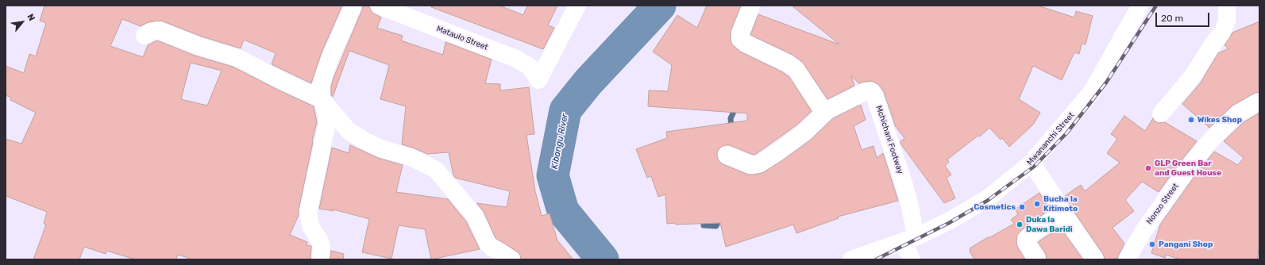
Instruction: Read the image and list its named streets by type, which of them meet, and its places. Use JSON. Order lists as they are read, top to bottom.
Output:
{
  "streets": {
    "street": [
      "Mataulo Street",
      "Mwananchi Street",
      "Mchichani Footway",
      "Nonzo Street"
    ]
  },
  "crossings": [
    ["Mwananchi Street", "Mchichani Footway"]
  ],
  "water": ["Kibangu River"],
  "places": [
    "Wikes Shop",
    "GLP Green Bar and Guest House",
    "Bucha la Kitimoto",
    "Cosmetics",
    "Duka la Dawa Baridi",
    "Pangani Shop"
  ],
  "scale_bar": "20 m",
  "north": "top right"
}
